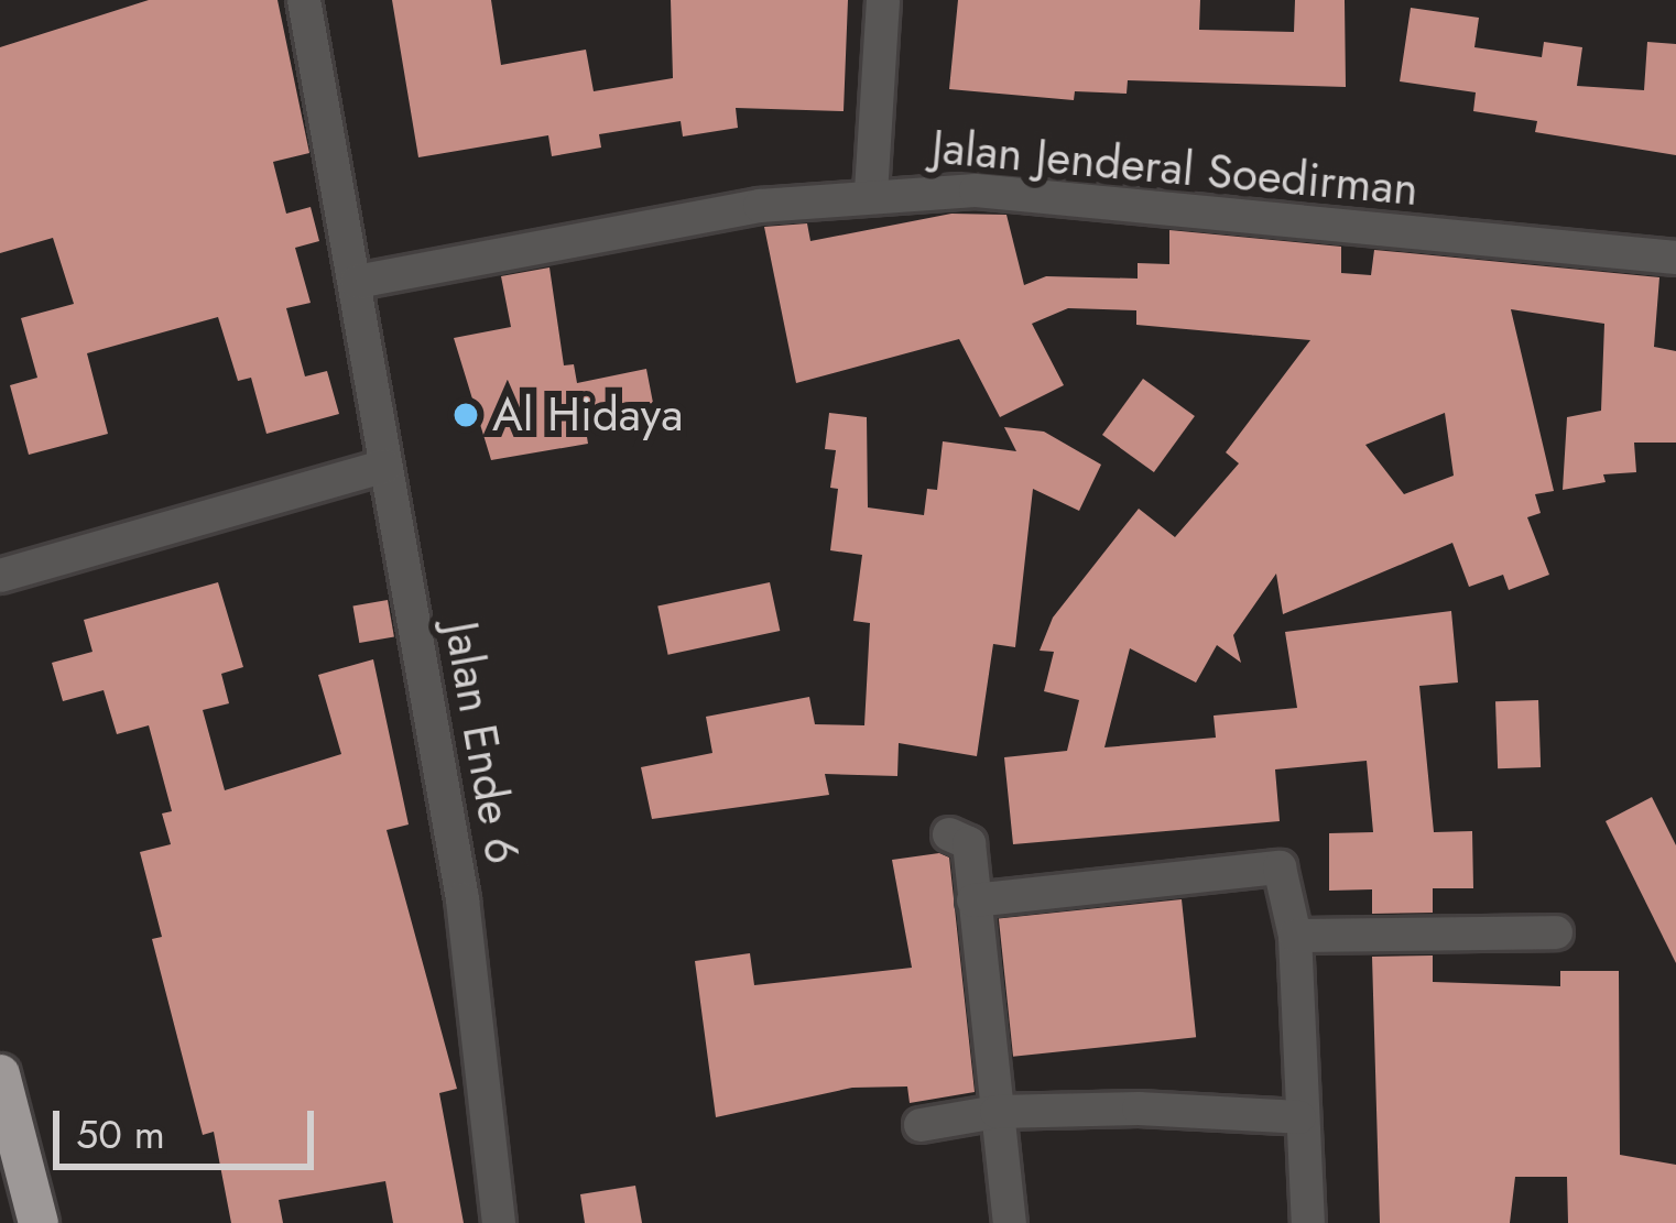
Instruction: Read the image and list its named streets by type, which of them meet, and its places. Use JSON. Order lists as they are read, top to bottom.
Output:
{
  "streets": {
    "street": ["Jalan Jenderal Soedirman", "Jalan Ende 6"]
  },
  "crossings": [
    ["Jalan Jenderal Soedirman", "Jalan Ende 6"]
  ],
  "places": ["Al Hidaya"],
  "scale_bar": "50 m"
}
